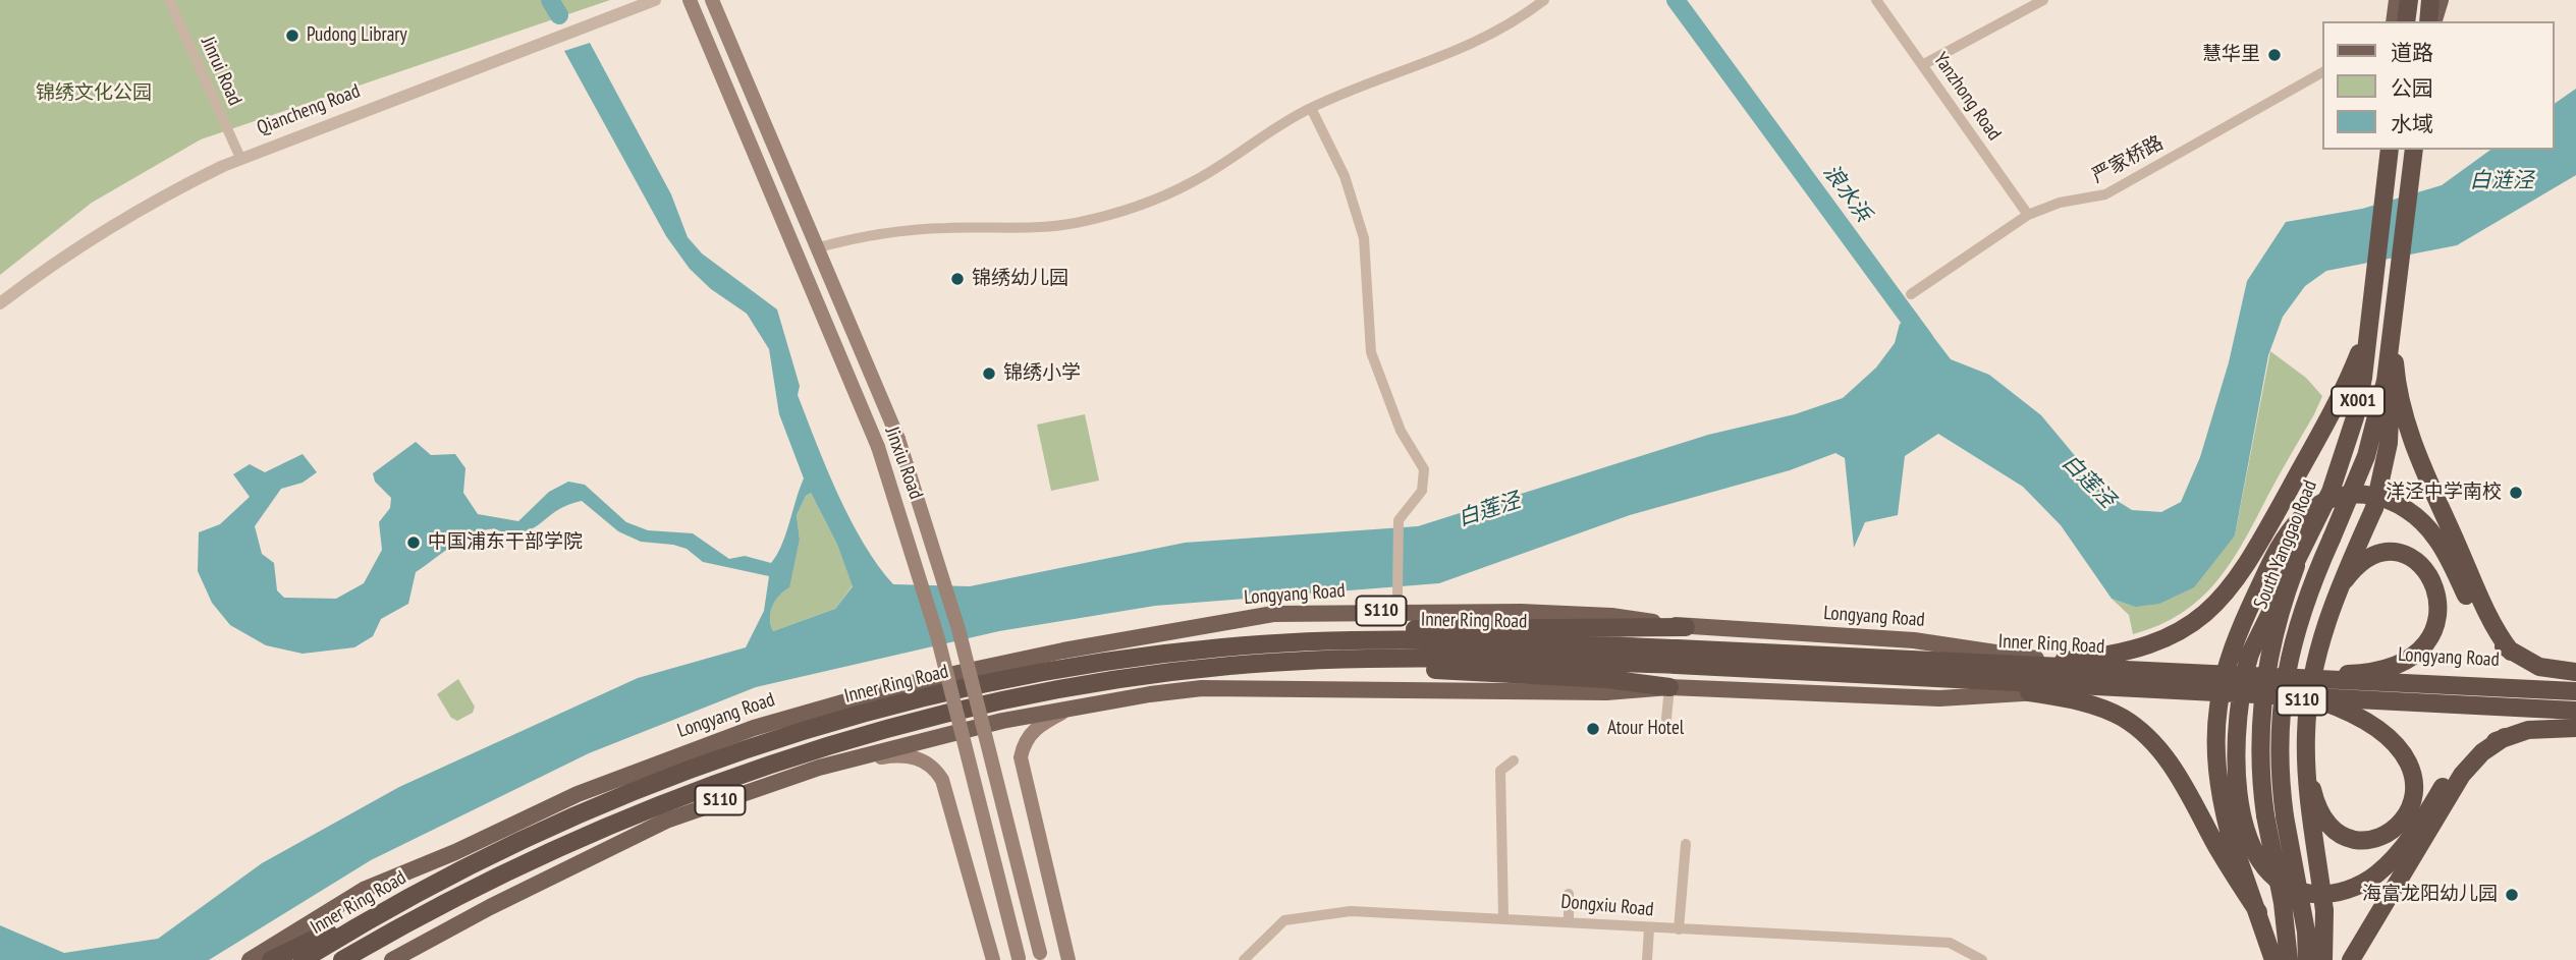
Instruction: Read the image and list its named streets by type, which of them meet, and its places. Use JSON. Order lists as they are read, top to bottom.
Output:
{
  "streets": {
    "highway": ["X001", "South Yanggao Road", "Inner Ring Road"],
    "main road": ["Jinxiu Road", "Longyang Road", "S110"],
    "street": [
      "Jinrui Road",
      "Yanzhong Road",
      "Qiancheng Road",
      "严家桥路",
      "Dongxiu Road"
    ]
  },
  "crossings": [
    ["Jinrui Road", "Qiancheng Road"],
    ["Yanzhong Road", "严家桥路"],
    ["S110", "Inner Ring Road"]
  ],
  "water": ["白涟泾", "浪水浜", "白莲泾"],
  "parks": ["锦绣文化公园"],
  "places": [
    "Pudong Library",
    "慧华里",
    "锦绣幼儿园",
    "锦绣小学",
    "洋泾中学南校",
    "中国浦东干部学院",
    "Atour Hotel",
    "海富龙阳幼儿园"
  ],
  "legend": ["道路", "公园", "水域"]
}
